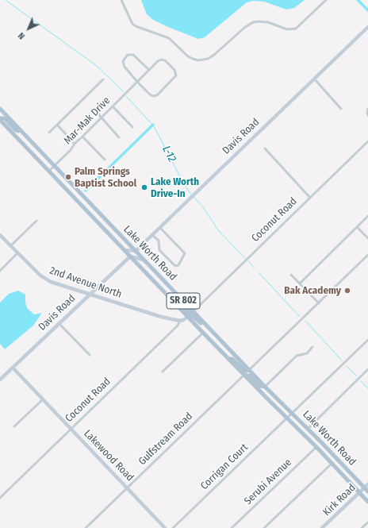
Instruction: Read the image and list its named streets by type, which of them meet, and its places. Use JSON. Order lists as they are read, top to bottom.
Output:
{
  "streets": {
    "main road": ["Lake Worth Road", "SR 802"],
    "street": [
      "Mar-Mak Drive",
      "Davis Road",
      "Coconut Road",
      "2nd Avenue North",
      "Gulfstream Road",
      "Lakewood Road",
      "Corrigan Court",
      "Serubi Avenue",
      "Kirk Road"
    ]
  },
  "crossings": [
    ["Mar-Mak Drive", "Lake Worth Road"],
    ["Davis Road", "Lake Worth Road"],
    ["Davis Road", "2nd Avenue North"],
    ["Davis Road", "Lakewood Road"],
    ["Coconut Road", "Lake Worth Road"],
    ["Coconut Road", "2nd Avenue North"],
    ["Coconut Road", "Lakewood Road"],
    ["Lake Worth Road", "Gulfstream Road"],
    ["Lake Worth Road", "Corrigan Court"],
    ["Lake Worth Road", "Serubi Avenue"],
    ["Lake Worth Road", "Kirk Road"],
    ["Gulfstream Road", "Lakewood Road"]
  ],
  "water": ["L-12"],
  "places": ["Palm Springs Baptist School", "Lake Worth Drive-In", "Bak Academy"],
  "north": "bottom left"
}
